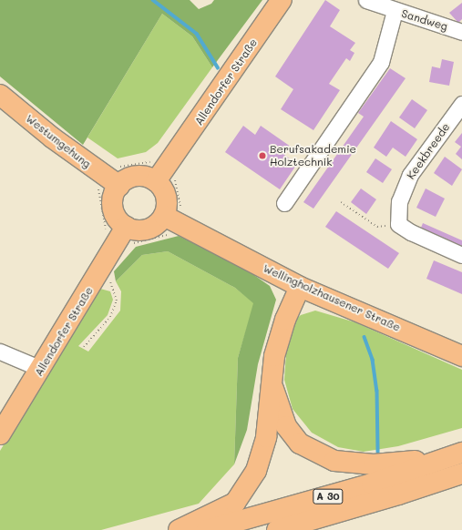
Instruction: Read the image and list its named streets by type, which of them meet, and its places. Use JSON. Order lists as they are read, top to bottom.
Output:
{
  "streets": {
    "main road": [
      "Allendorfer Straße",
      "Westumgehung",
      "Wellingholzhausener Straße",
      "A 30"
    ],
    "street": ["Sandweg", "Keekbreede"]
  },
  "crossings": [
    ["Allendorfer Straße", "Westumgehung"],
    ["Allendorfer Straße", "Wellingholzhausener Straße"],
    ["Westumgehung", "Wellingholzhausener Straße"]
  ],
  "places": ["Berufsakademie Holztechnik"]
}
